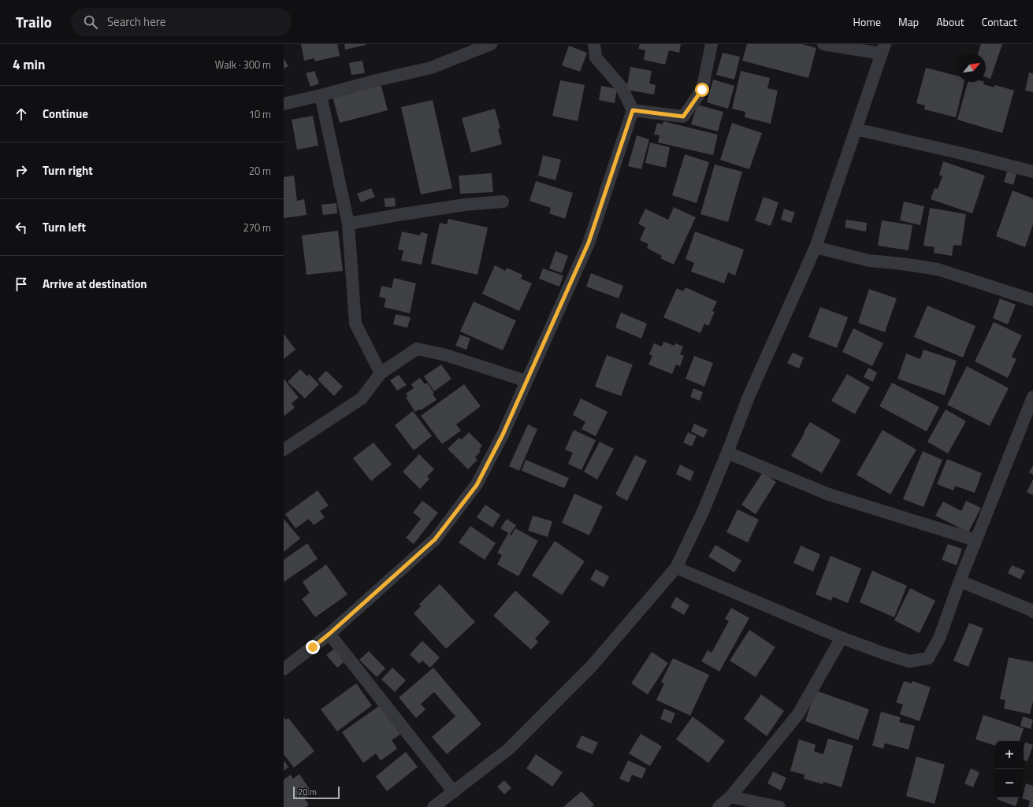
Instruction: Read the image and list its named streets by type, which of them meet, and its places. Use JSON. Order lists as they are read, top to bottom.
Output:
{
  "scale_bar": "20 m",
  "north": "top right",
  "page": {
    "header": "Trailo",
    "search": "Search here",
    "nav": [
      "Home",
      "Map",
      "About",
      "Contact"
    ],
    "heading": ["4 min", "Walk · 300 m"],
    "list": [
      ["Continue", "10 m"],
      ["Turn right", "20 m"],
      ["Turn left", "270 m"],
      "Arrive at destination"
    ],
    "map_buttons": ["+", "−"],
    "scale": "20 m"
  }
}
